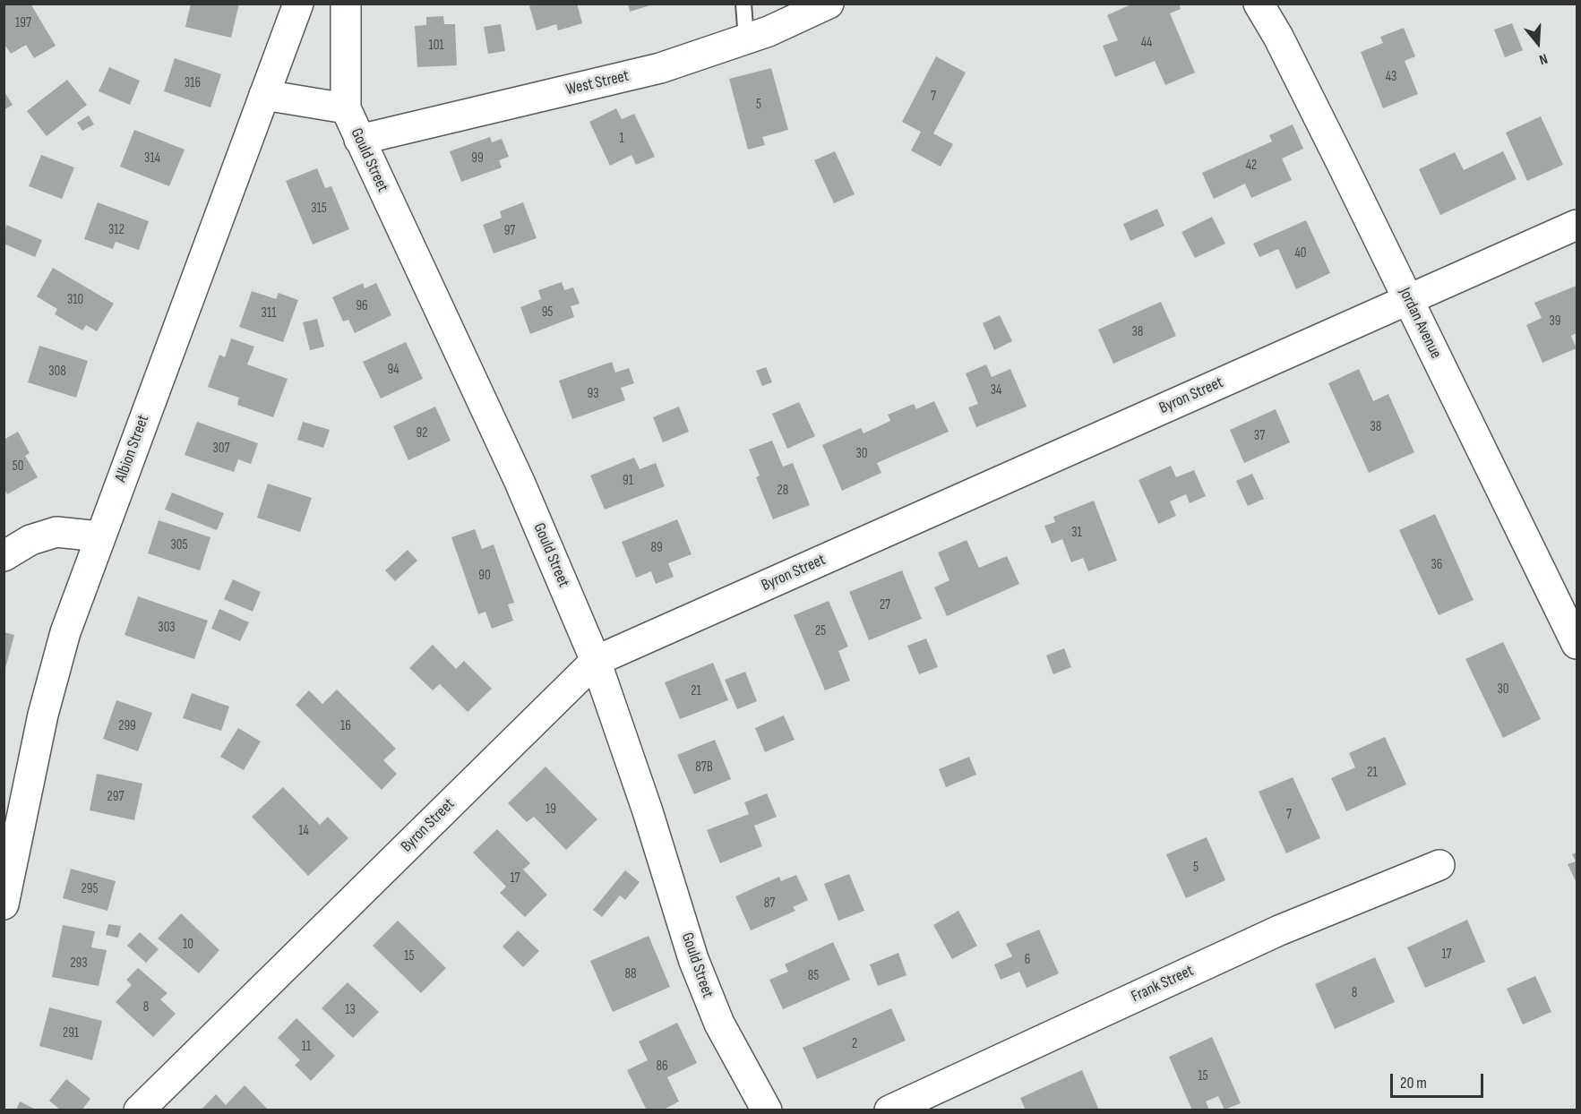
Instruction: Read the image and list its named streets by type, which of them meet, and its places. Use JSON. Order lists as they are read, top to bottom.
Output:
{
  "streets": {
    "street": [
      "West Street",
      "Gould Street",
      "Jordan Avenue",
      "Byron Street",
      "Albion Street",
      "Frank Street"
    ]
  },
  "crossings": [
    ["West Street", "Gould Street"],
    ["Gould Street", "Byron Street"],
    ["Jordan Avenue", "Byron Street"]
  ],
  "house_numbers": [
    "197",
    "44",
    "101",
    "43",
    "316",
    "7",
    "5",
    "1",
    "314",
    "99",
    "42",
    "315",
    "312",
    "97",
    "40",
    "310",
    "96",
    "95",
    "311",
    "39",
    "38",
    "94",
    "308",
    "34",
    "93",
    "38",
    "92",
    "37",
    "307",
    "30",
    "50",
    "91",
    "28",
    "31",
    "305",
    "89",
    "36",
    "90",
    "27",
    "303",
    "25",
    "30",
    "21",
    "299",
    "16",
    "87B",
    "21",
    "297",
    "19",
    "7",
    "14",
    "5",
    "17",
    "295",
    "87",
    "10",
    "17",
    "15",
    "6",
    "293",
    "88",
    "85",
    "8",
    "8",
    "13",
    "291",
    "2",
    "11",
    "86",
    "15"
  ],
  "scale_bar": "20 m",
  "north": "bottom"
}
